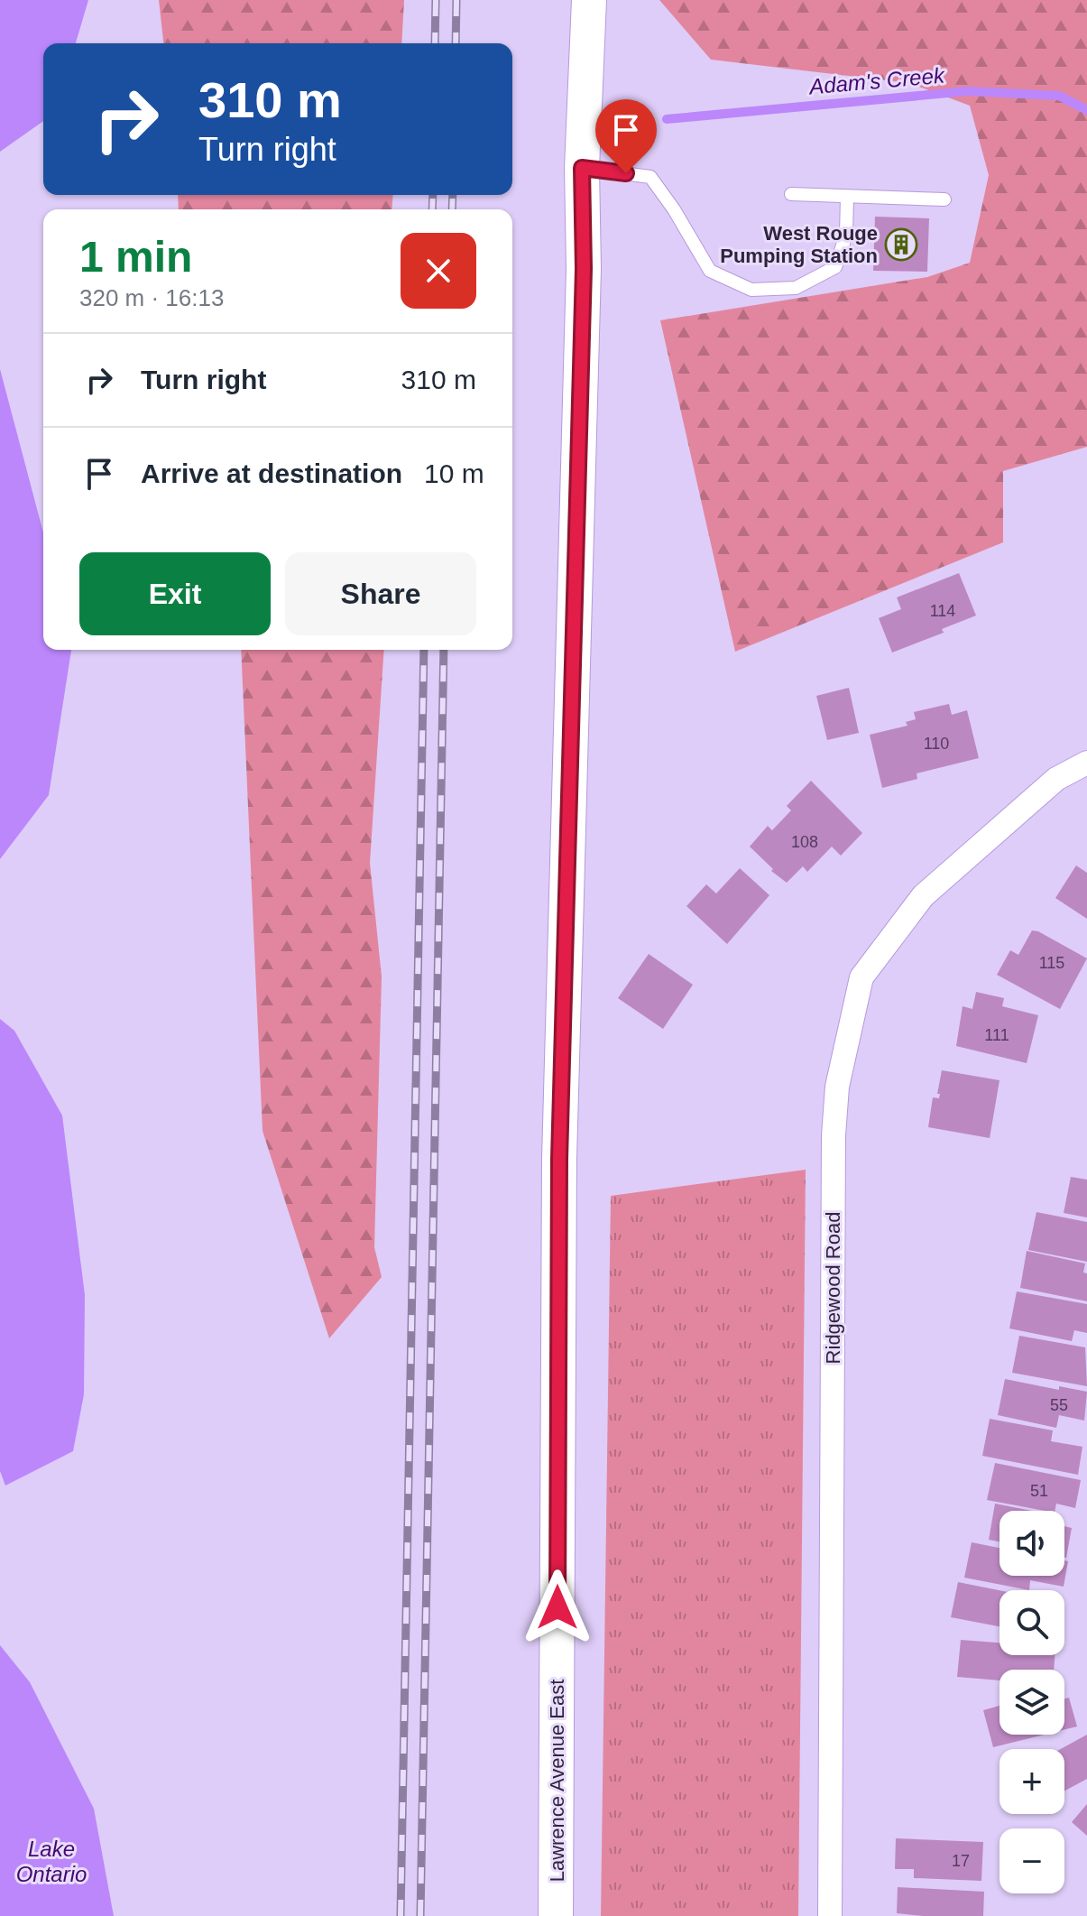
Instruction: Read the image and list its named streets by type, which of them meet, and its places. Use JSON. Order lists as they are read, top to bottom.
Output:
{
  "streets": {
    "street": ["Ridgewood Road", "Lawrence Avenue East"]
  },
  "water": ["Adam's Creek", "Lake Ontario"],
  "places": {
    "building": ["West Rouge Pumping Station"]
  },
  "house_numbers": [
    "114",
    "110",
    "108",
    "115",
    "111",
    "55",
    "51",
    "17"
  ],
  "page": {
    "turn": ["310 m", "Turn right"],
    "heading": ["1 min", "320 m · 16:13"],
    "list": [
      {
        "name": "Turn right",
        "value": "310 m"
      },
      {
        "name": "Arrive at destination",
        "value": "10 m"
      }
    ],
    "buttons": ["Exit", "Share"],
    "map_buttons": ["+", "−"]
  }
}
